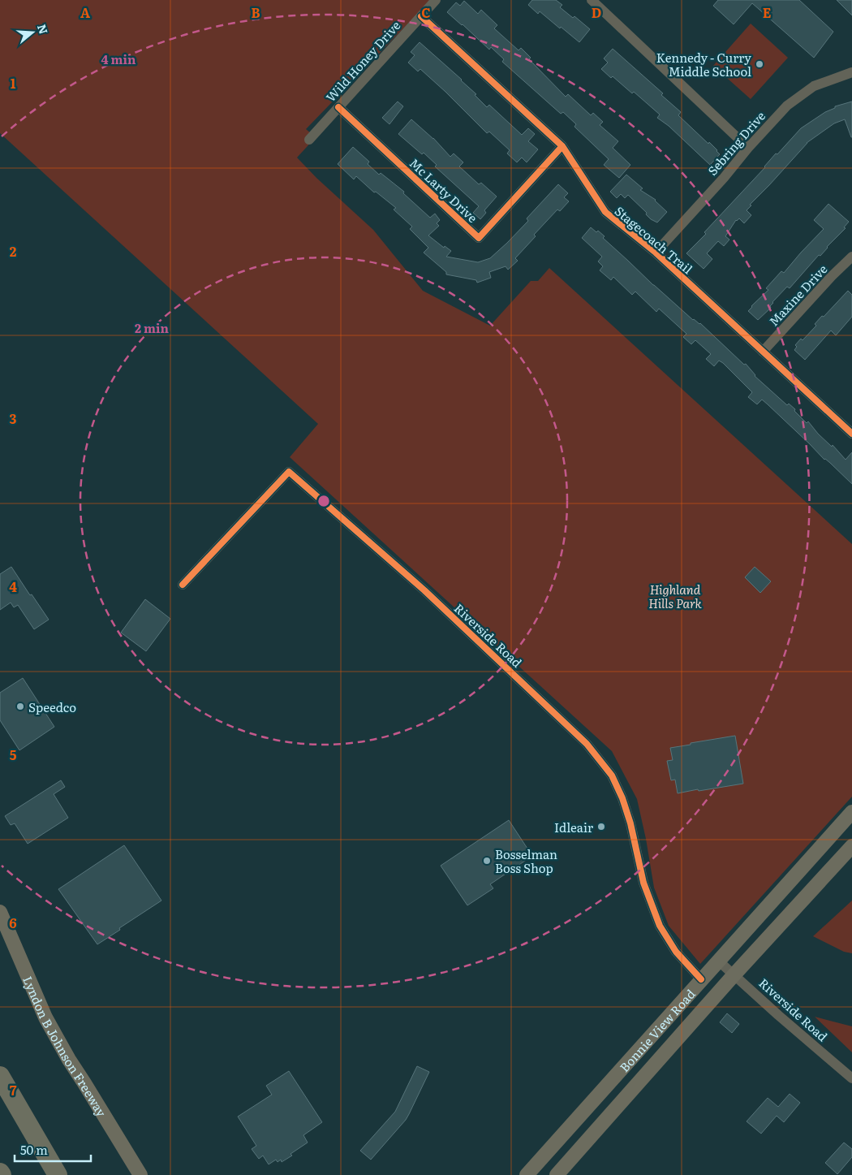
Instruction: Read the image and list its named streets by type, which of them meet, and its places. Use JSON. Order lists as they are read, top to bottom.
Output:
{
  "streets": {
    "main road": ["Bonnie View Road", "Lyndon B Johnson Freeway"],
    "street": [
      "Wild Honey Drive",
      "Sebring Drive",
      "Mc Larty Drive",
      "Stagecoach Trail",
      "Maxine Drive",
      "Riverside Road"
    ]
  },
  "crossings": [
    ["Wild Honey Drive", "Mc Larty Drive"],
    ["Wild Honey Drive", "Stagecoach Trail"],
    ["Sebring Drive", "Stagecoach Trail"],
    ["Mc Larty Drive", "Stagecoach Trail"],
    ["Stagecoach Trail", "Maxine Drive"],
    ["Riverside Road", "Bonnie View Road"]
  ],
  "parks": ["Highland Hills Park"],
  "places": [
    "Kennedy - Curry Middle School",
    "Speedco",
    "Idleair",
    "Bosselman Boss Shop"
  ],
  "scale_bar": "50 m",
  "north": "right",
  "grid": {
    "columns": [
      "A",
      "B",
      "C",
      "D",
      "E"
    ],
    "rows": [
      "1",
      "2",
      "3",
      "4",
      "5",
      "6",
      "7"
    ]
  },
  "rings": ["4 min", "2 min"]
}
